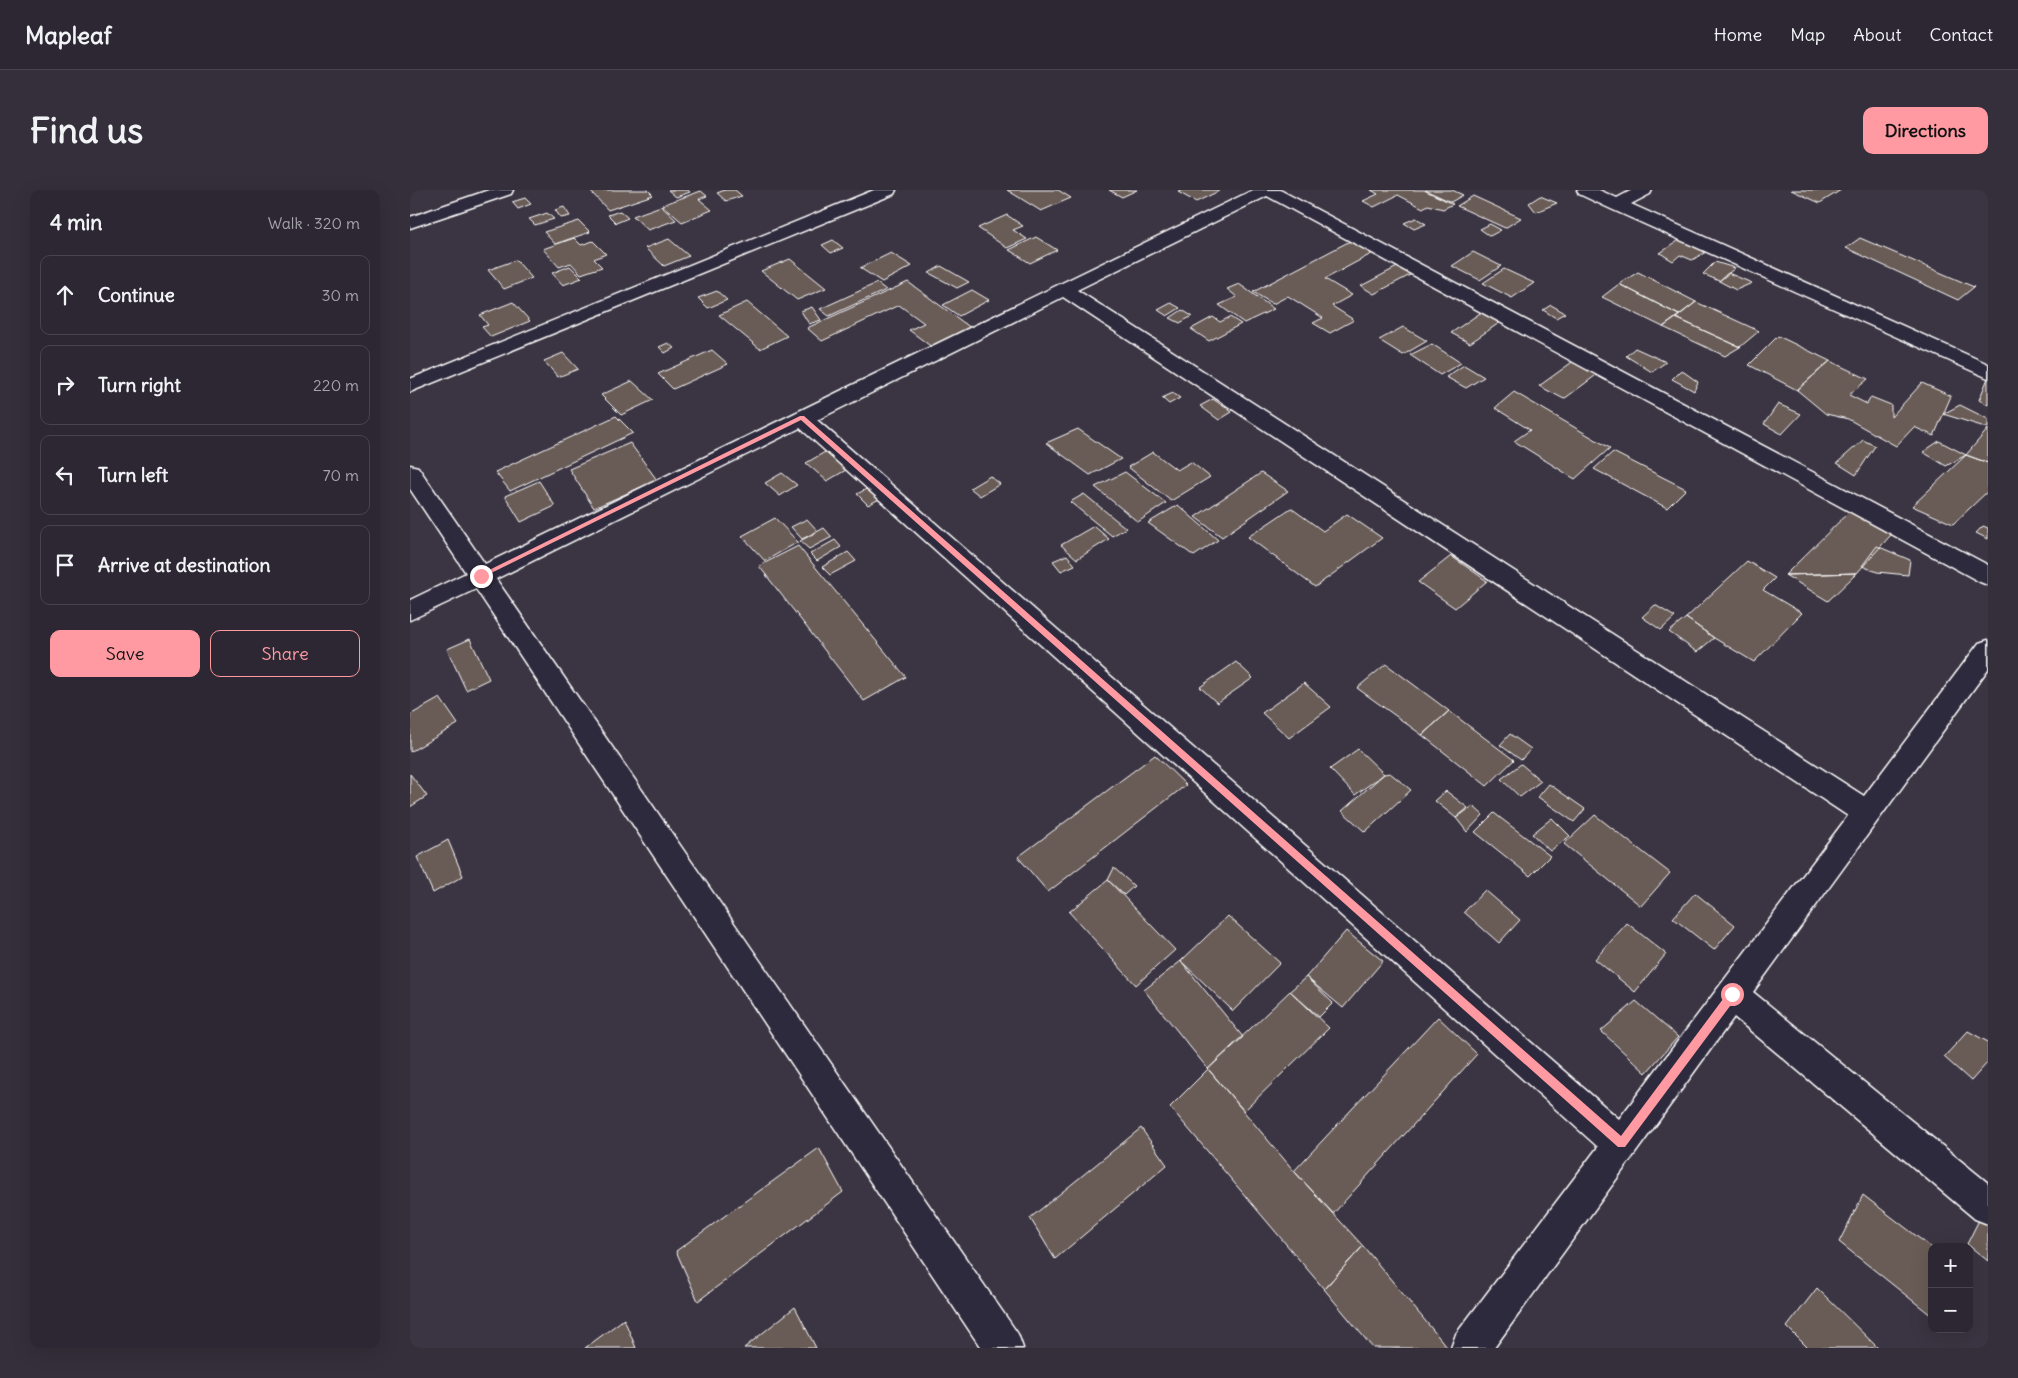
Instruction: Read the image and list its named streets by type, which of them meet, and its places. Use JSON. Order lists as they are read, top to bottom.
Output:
{
  "page": {
    "header": "Mapleaf",
    "nav": [
      "Home",
      "Map",
      "About",
      "Contact"
    ],
    "buttons": [
      "Directions",
      ["Save", "Share"]
    ],
    "title": "Find us",
    "heading": ["4 min", "Walk · 320 m"],
    "list": [
      ["Continue", "30 m"],
      ["Turn right", "220 m"],
      ["Turn left", "70 m"],
      "Arrive at destination"
    ],
    "map_buttons": ["+", "−"]
  }
}
